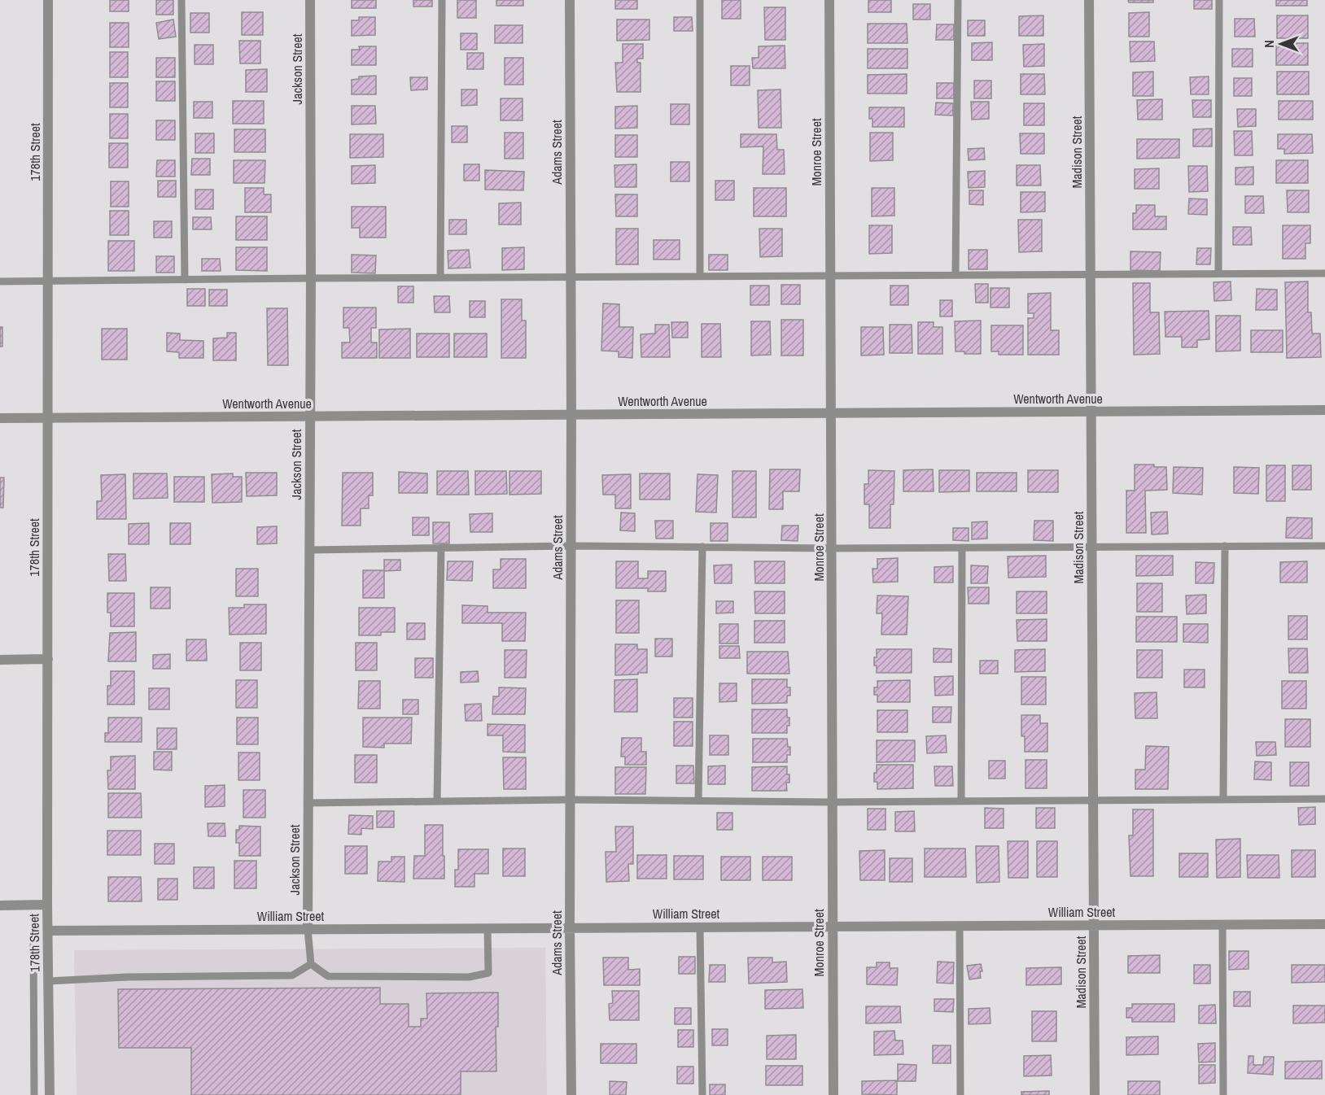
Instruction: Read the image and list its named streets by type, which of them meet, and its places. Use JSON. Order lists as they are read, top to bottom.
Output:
{
  "streets": {
    "street": [
      "Jackson Street",
      "178th Street",
      "Adams Street",
      "Monroe Street",
      "Madison Street",
      "Wentworth Avenue",
      "William Street"
    ]
  },
  "crossings": [
    ["Jackson Street", "Wentworth Avenue"],
    ["Jackson Street", "William Street"],
    ["178th Street", "Wentworth Avenue"],
    ["178th Street", "William Street"],
    ["Adams Street", "Wentworth Avenue"],
    ["Adams Street", "William Street"],
    ["Monroe Street", "Wentworth Avenue"],
    ["Monroe Street", "William Street"],
    ["Madison Street", "Wentworth Avenue"],
    ["Madison Street", "William Street"]
  ],
  "north": "left"
}
